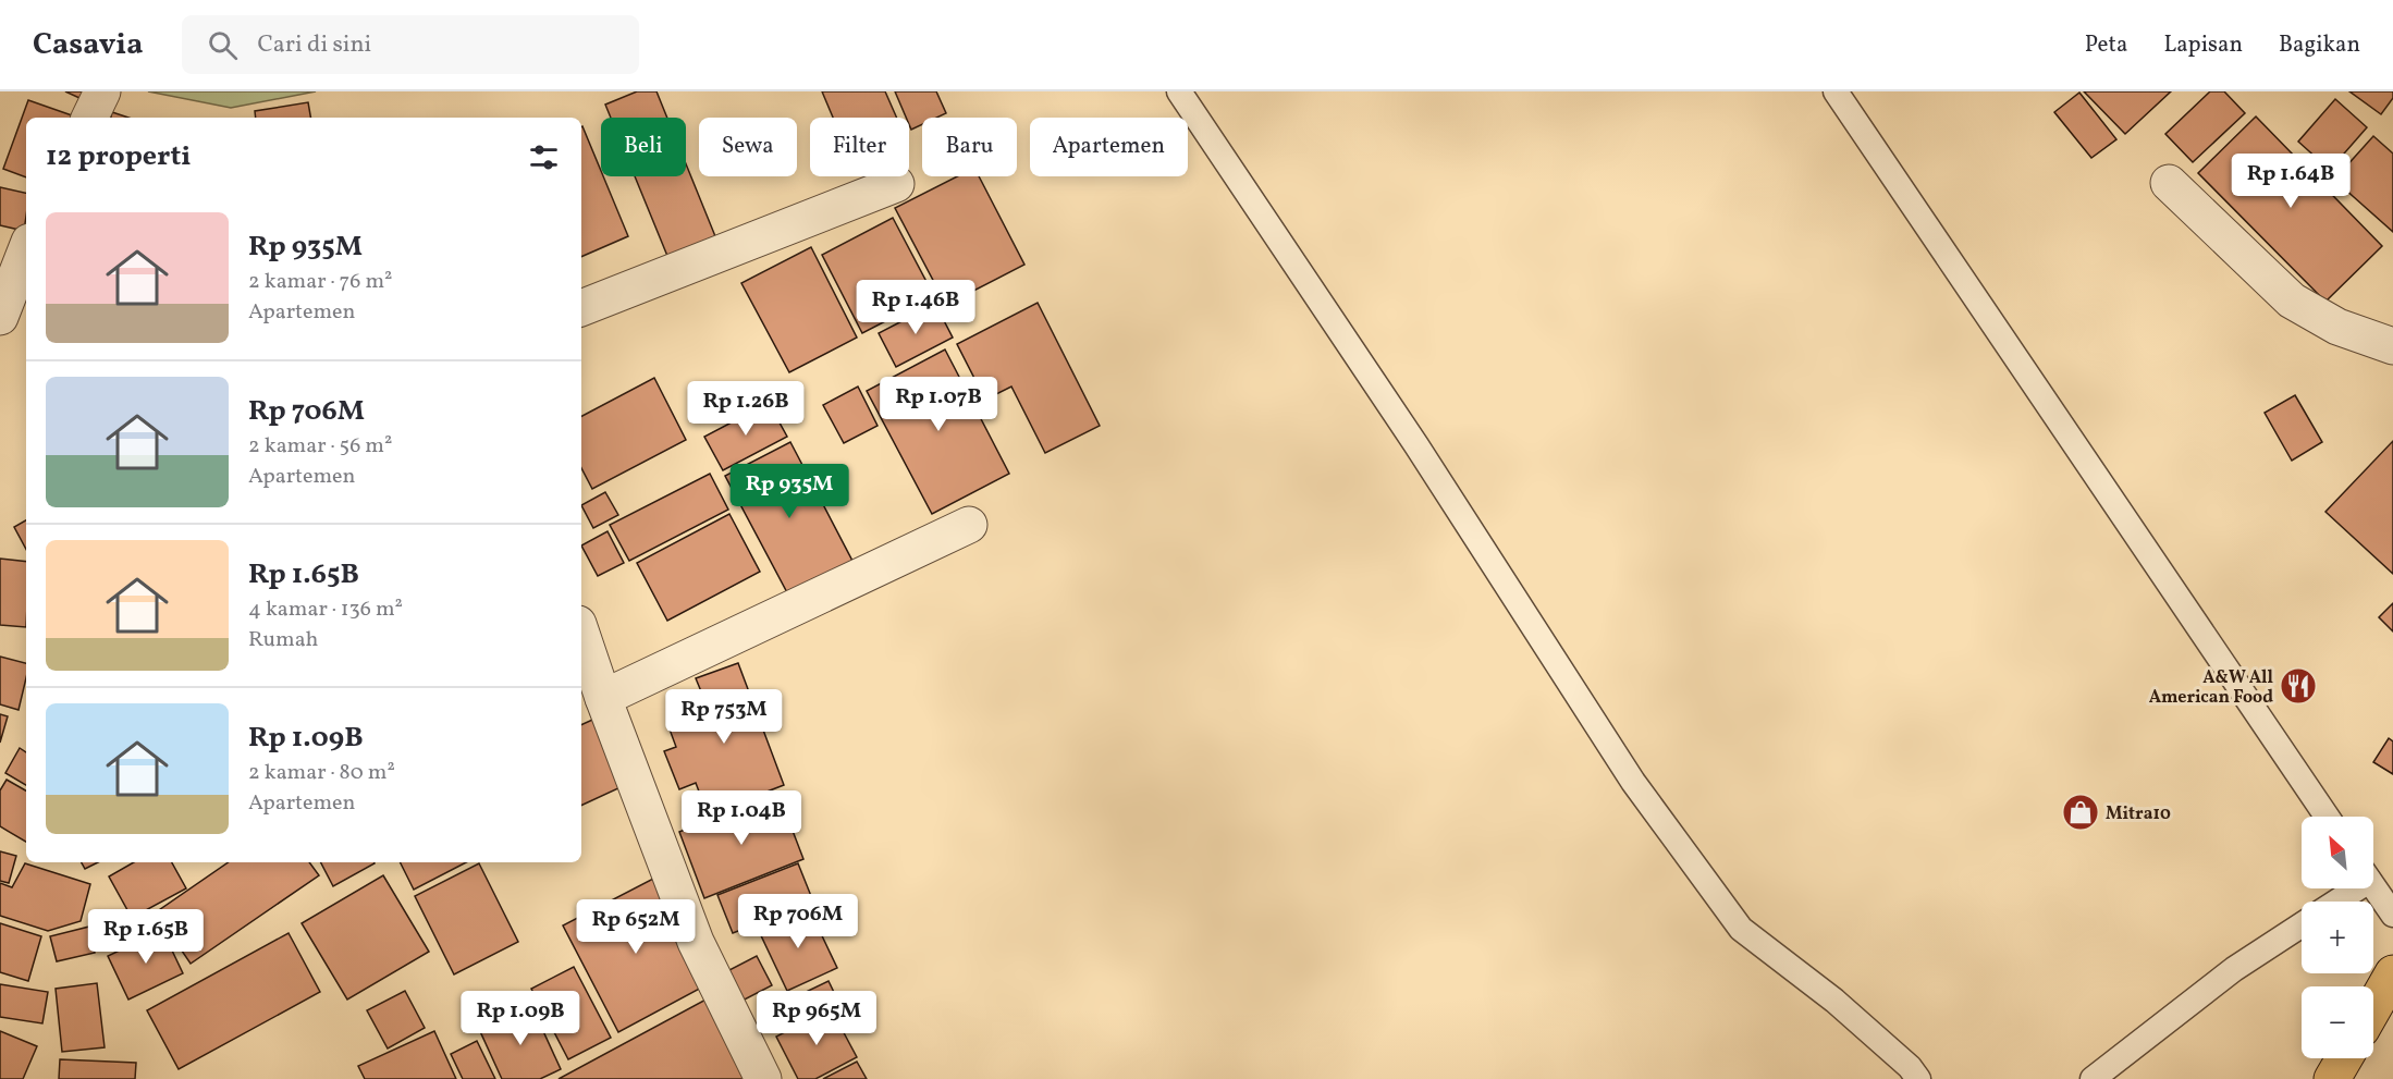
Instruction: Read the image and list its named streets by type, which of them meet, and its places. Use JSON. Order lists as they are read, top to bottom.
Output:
{
  "places": {
    "restaurant": ["A&W All American Food"],
    "shop": ["Mitra10"]
  },
  "north": "top left",
  "page": {
    "header": "Casavia",
    "search": "Cari di sini",
    "nav": ["Peta", "Lapisan", "Bagikan"],
    "chip": [
      "Beli",
      "Sewa",
      "Filter",
      "Baru",
      "Apartemen"
    ],
    "heading": "12 properti",
    "price": [
      "Rp 1.64B",
      "Rp 1.46B",
      "Rp 1.07B",
      "Rp 1.26B",
      "Rp 935M",
      "Rp 753M",
      "Rp 1.04B",
      "Rp 706M",
      "Rp 652M",
      "Rp 1.65B",
      "Rp 1.09B",
      "Rp 965M"
    ],
    "list": [
      {
        "name": "Rp 935M",
        "note": "2 kamar · 76 m² · Apartemen"
      },
      {
        "name": "Rp 706M",
        "note": "2 kamar · 56 m² · Apartemen"
      },
      {
        "name": "Rp 1.65B",
        "note": "4 kamar · 136 m² · Rumah"
      },
      {
        "name": "Rp 1.09B",
        "note": "2 kamar · 80 m² · Apartemen"
      }
    ],
    "map_buttons": ["+", "−"]
  }
}
